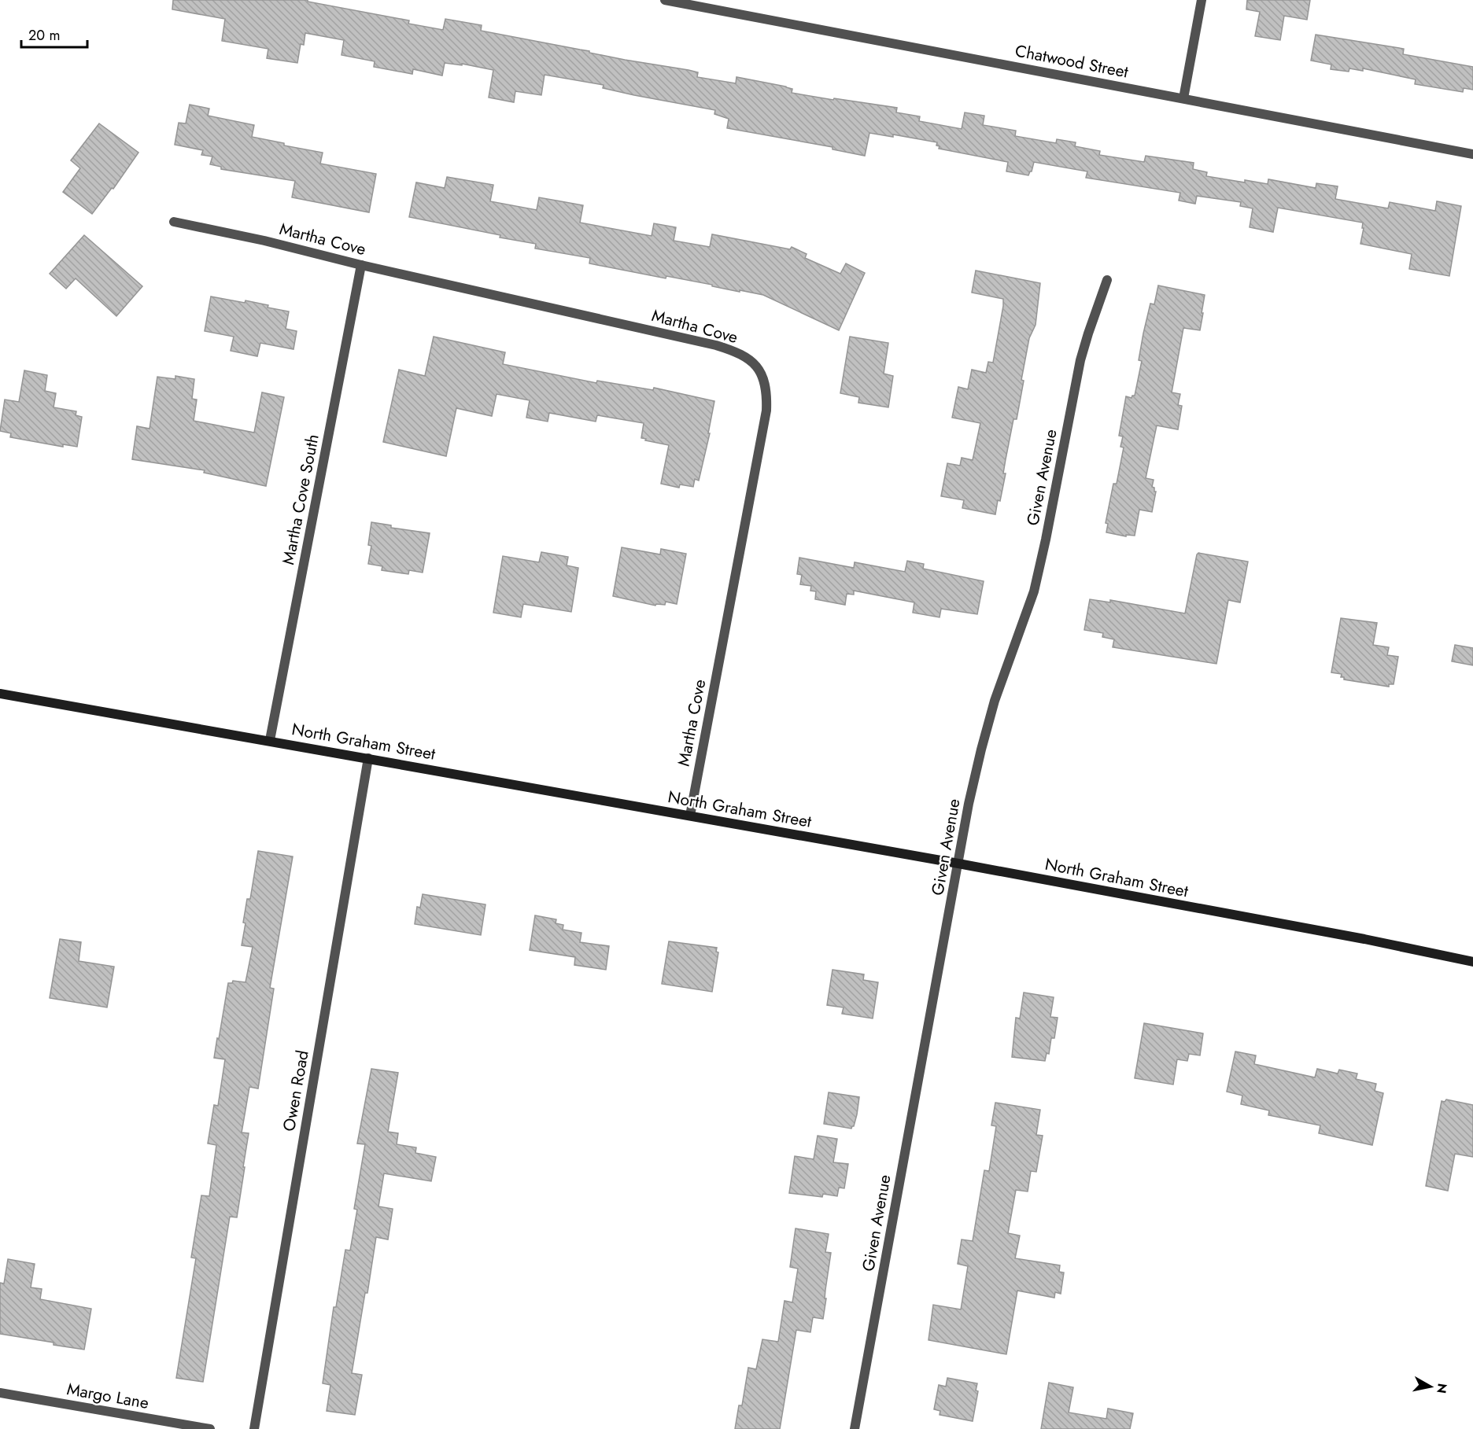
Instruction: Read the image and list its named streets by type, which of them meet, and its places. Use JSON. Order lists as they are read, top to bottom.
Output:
{
  "streets": {
    "main road": ["North Graham Street"],
    "street": [
      "Chatwood Street",
      "Martha Cove",
      "Given Avenue",
      "Martha Cove South",
      "Owen Road",
      "Margo Lane"
    ]
  },
  "crossings": [
    ["Martha Cove", "Martha Cove South"],
    ["Martha Cove", "North Graham Street"],
    ["Given Avenue", "North Graham Street"],
    ["Martha Cove South", "North Graham Street"],
    ["North Graham Street", "Owen Road"]
  ],
  "scale_bar": "20 m",
  "north": "right"
}
